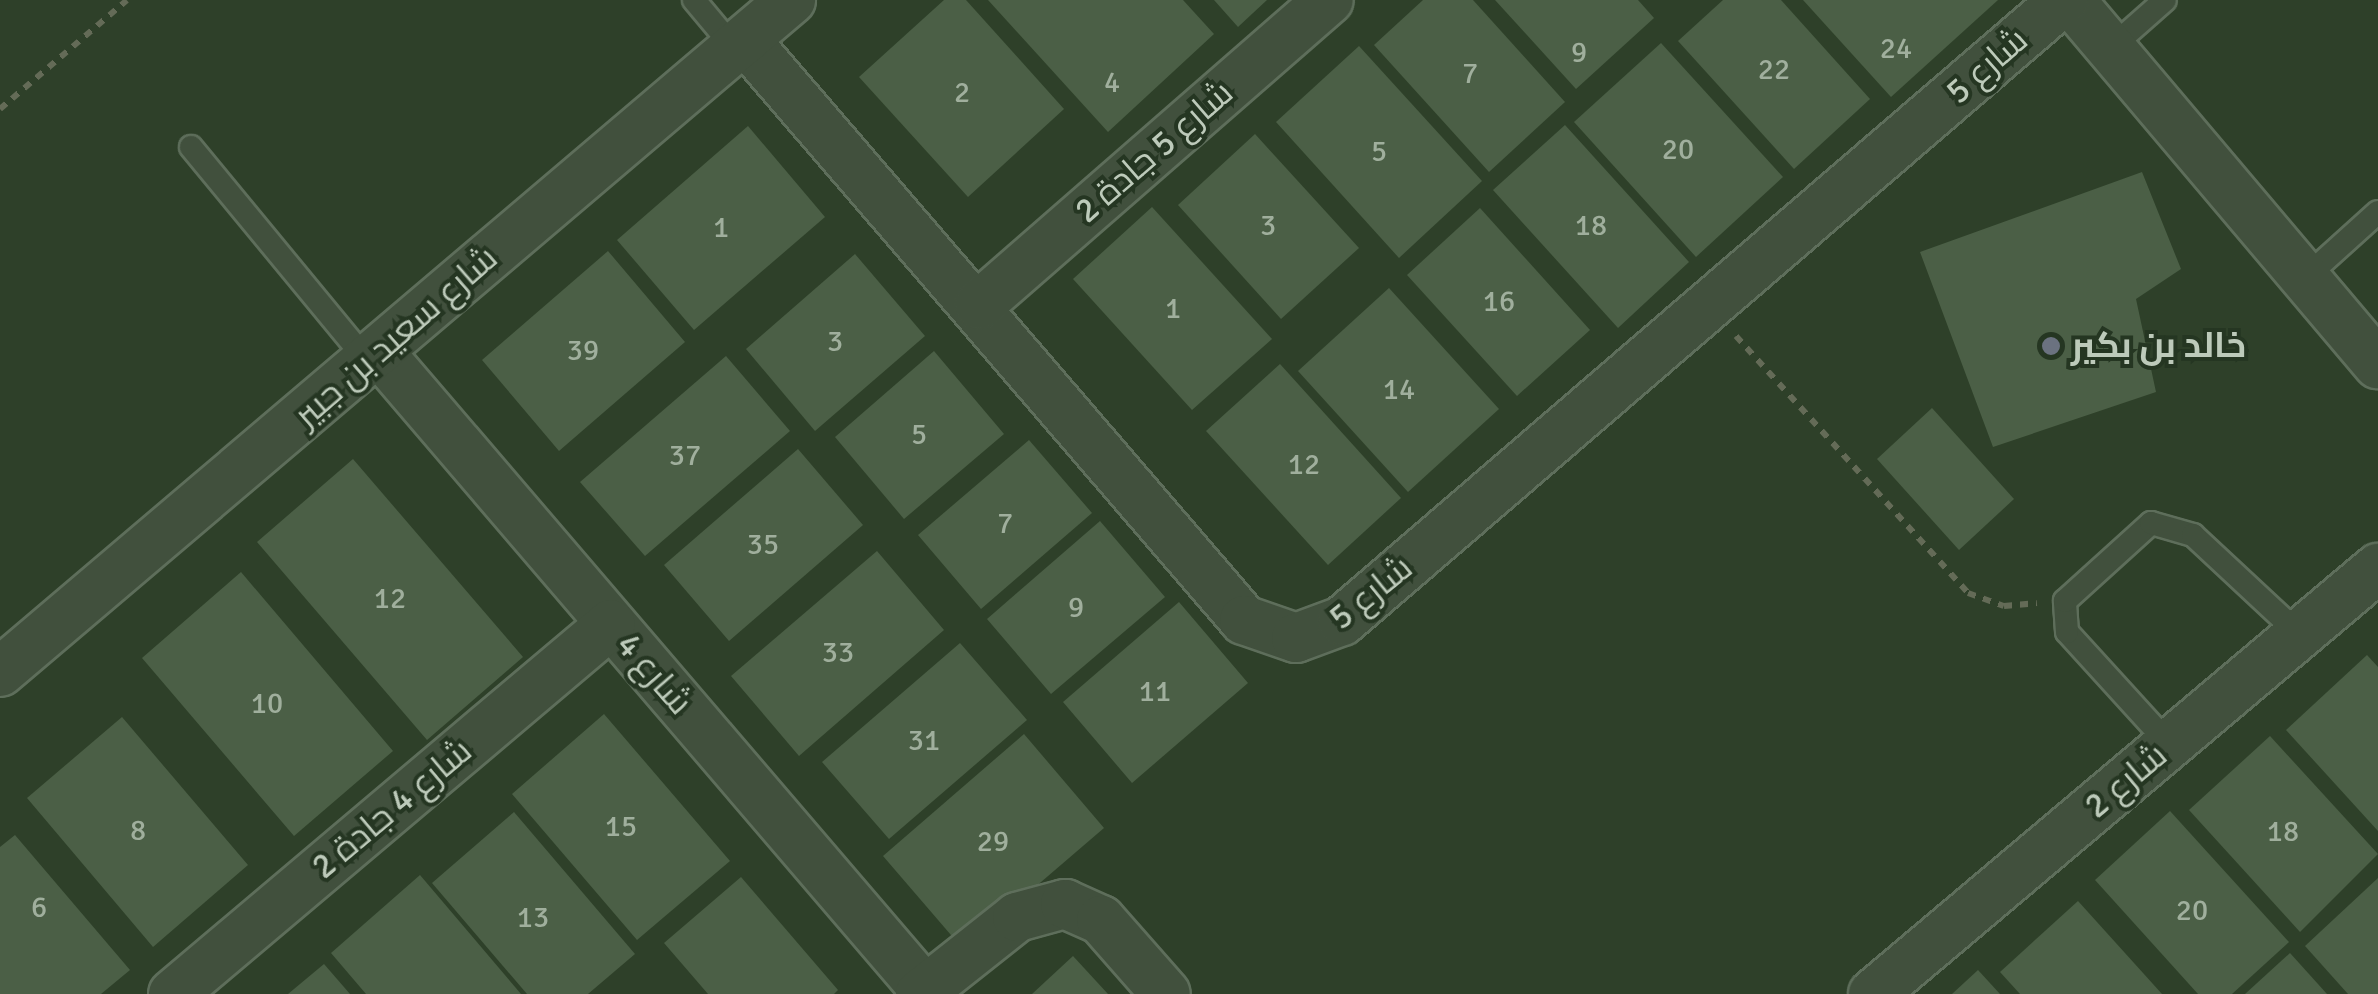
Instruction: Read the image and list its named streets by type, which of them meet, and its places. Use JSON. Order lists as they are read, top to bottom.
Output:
{
  "streets": {
    "street": [
      "شارع 5",
      "شارع 5 جادة 2",
      "شارع سعيد بن جبير",
      "شارع 4",
      "شارع 2",
      "شارع 4 جادة 2"
    ]
  },
  "crossings": [
    ["شارع 5", "شارع 5 جادة 2"],
    ["شارع 5", "شارع سعيد بن جبير"],
    ["شارع سعيد بن جبير", "شارع 4"],
    ["شارع 4", "شارع 4 جادة 2"]
  ],
  "places": ["خالد بن بكير"],
  "house_numbers": [
    "24",
    "9",
    "22",
    "7",
    "4",
    "2",
    "20",
    "5",
    "3",
    "18",
    "1",
    "16",
    "1",
    "3",
    "39",
    "14",
    "5",
    "37",
    "12",
    "7",
    "35",
    "12",
    "9",
    "33",
    "11",
    "10",
    "31",
    "15",
    "8",
    "18",
    "29",
    "6",
    "20",
    "13"
  ]
}
